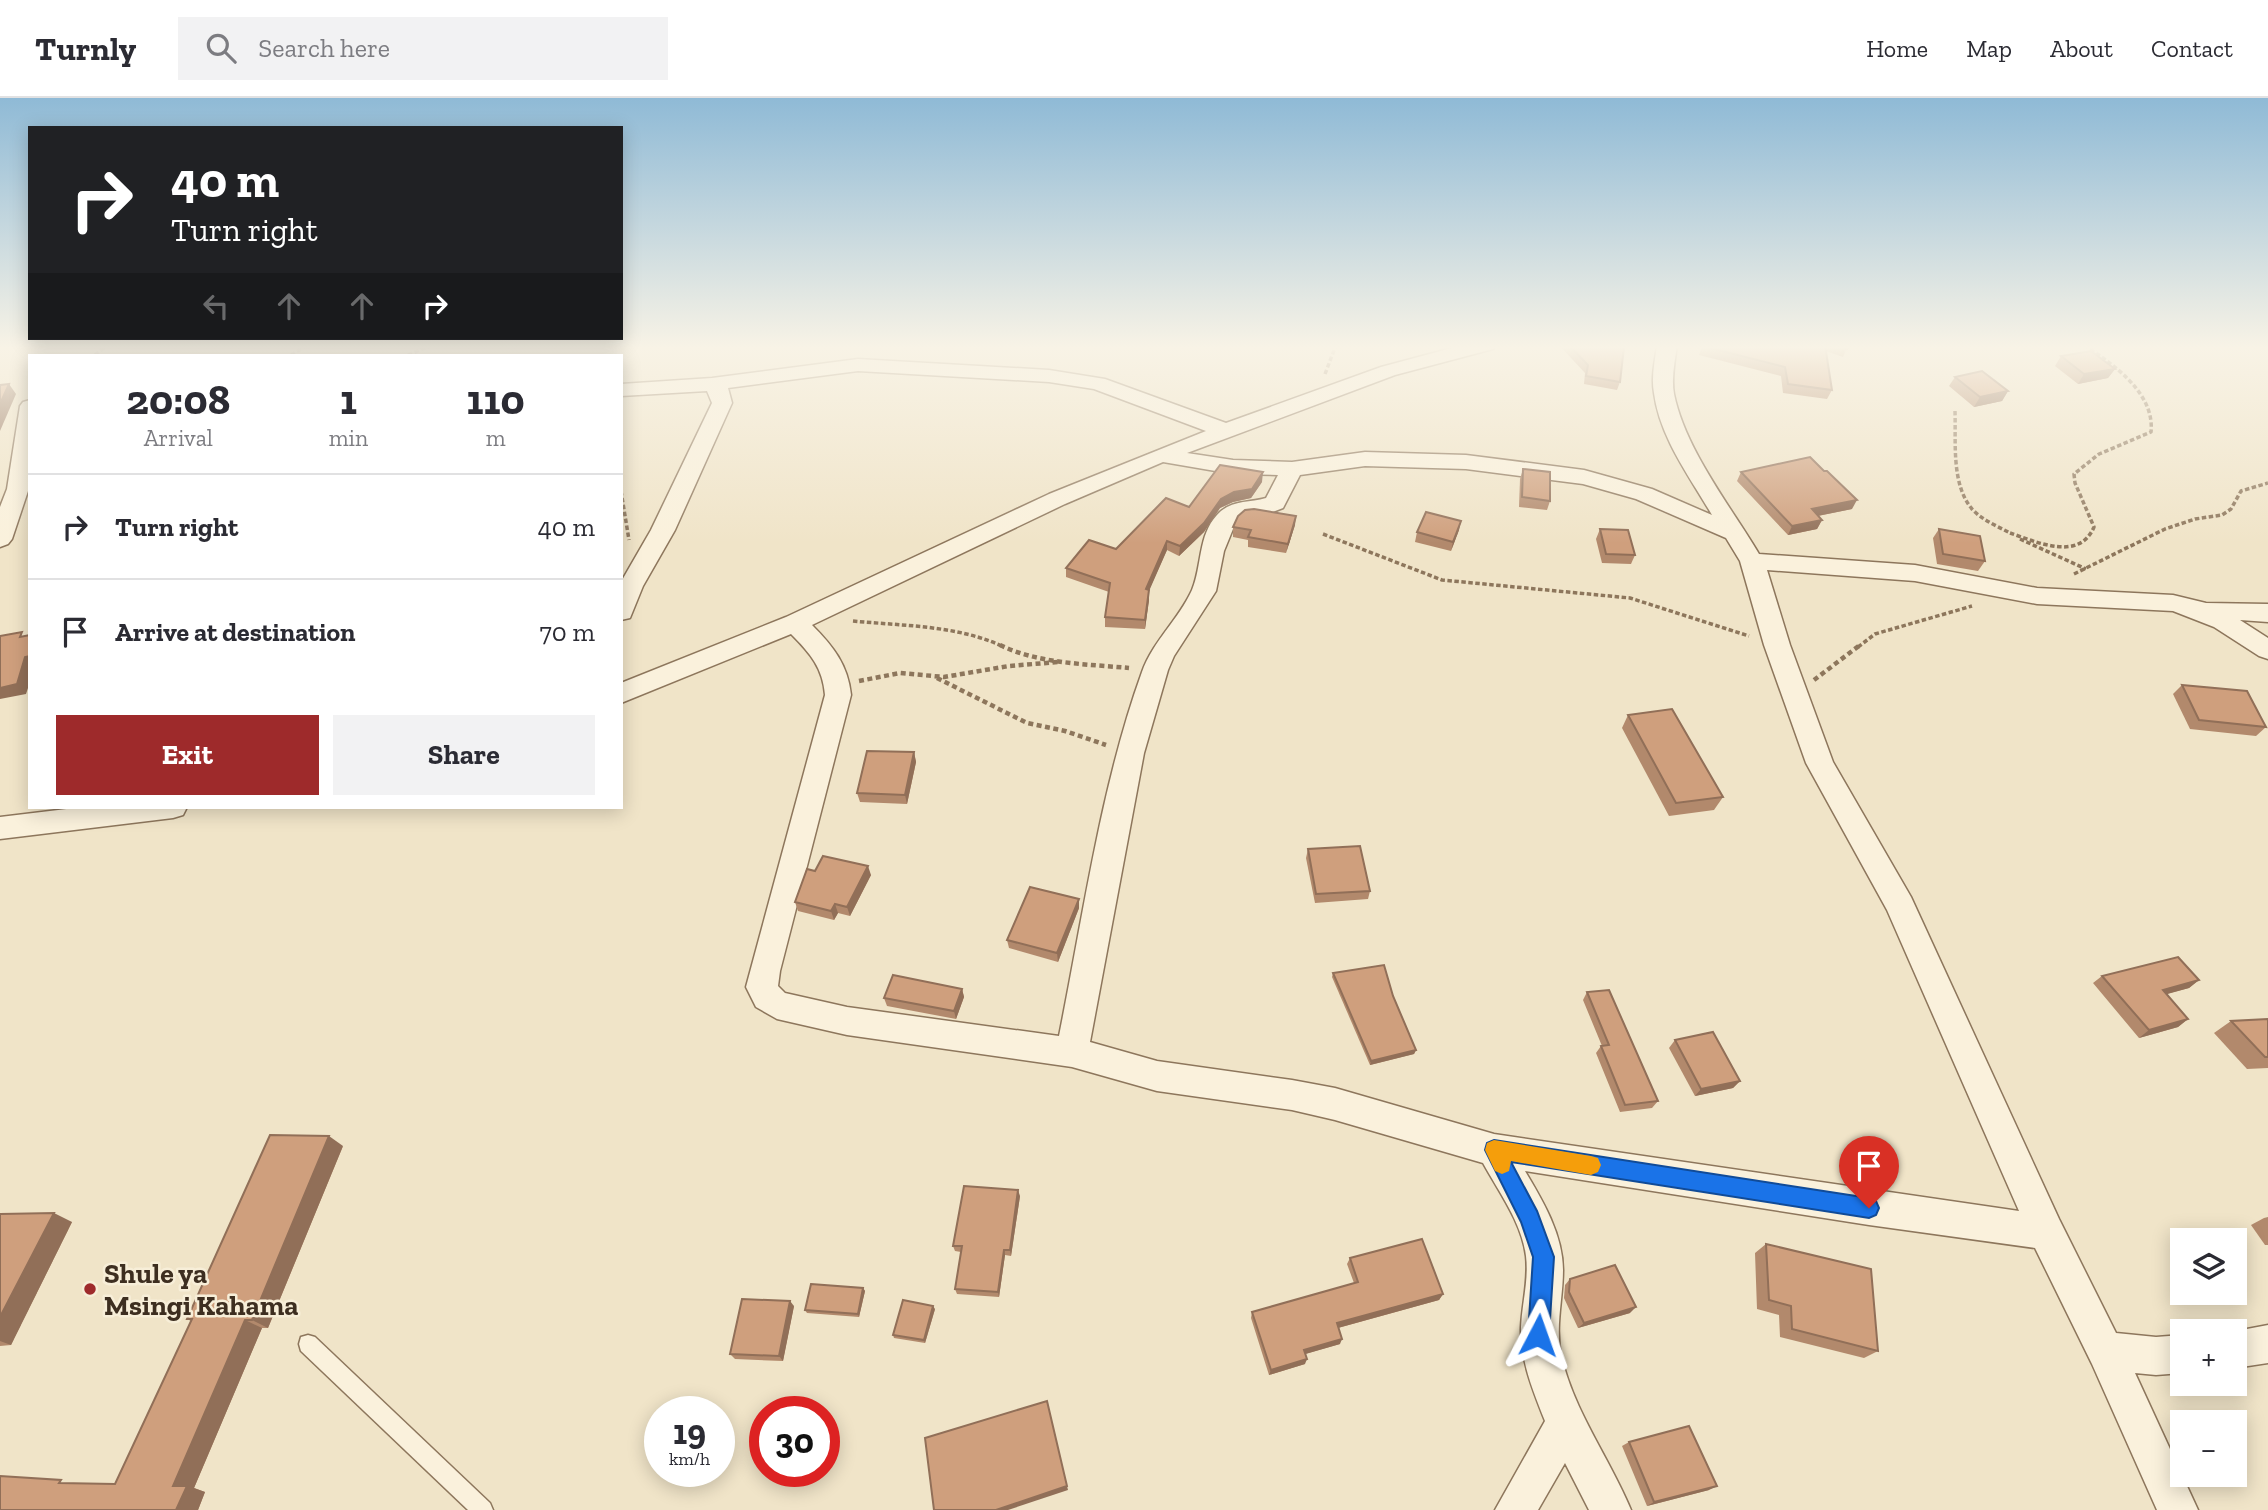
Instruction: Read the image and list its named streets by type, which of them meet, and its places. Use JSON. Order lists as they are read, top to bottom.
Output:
{
  "places": ["Shule ya Msingi Kahama"],
  "page": {
    "header": "Turnly",
    "search": "Search here",
    "nav": [
      "Home",
      "Map",
      "About",
      "Contact"
    ],
    "turn": ["40 m", "Turn right"],
    "eta": [
      "20:08",
      "Arrival",
      "1",
      "min",
      "110",
      "m"
    ],
    "list": [
      {
        "name": "Turn right",
        "value": "40 m"
      },
      {
        "name": "Arrive at destination",
        "value": "70 m"
      }
    ],
    "buttons": ["Exit", "Share"],
    "map_buttons": ["+", "−"],
    "speed": "19 km/h",
    "limit": "30"
  }
}
